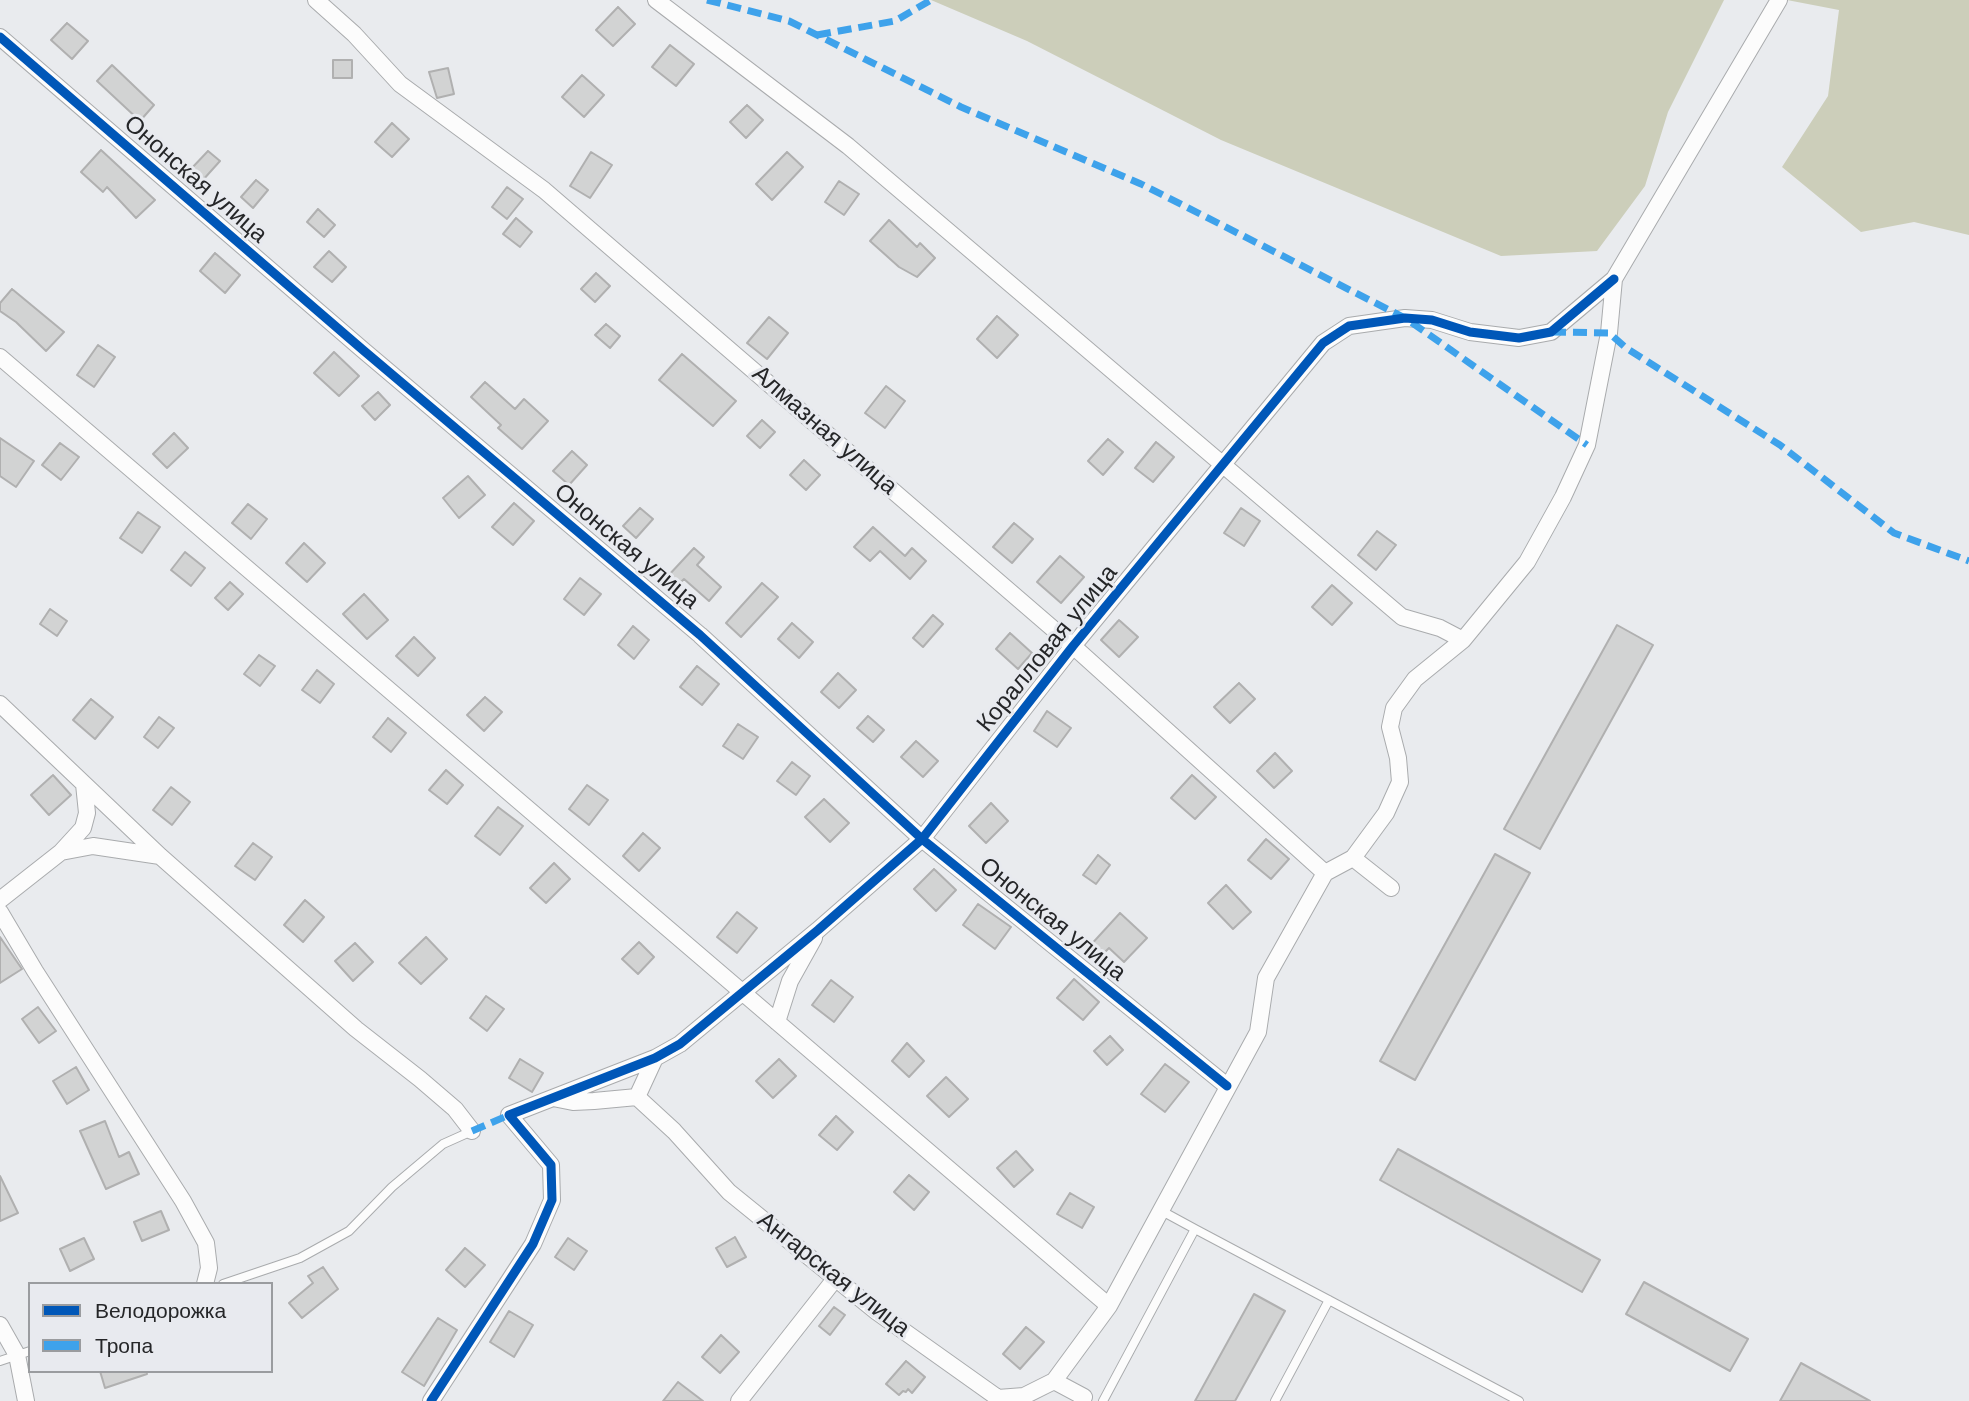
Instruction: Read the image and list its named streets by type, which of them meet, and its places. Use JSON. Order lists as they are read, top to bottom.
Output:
{
  "streets": {
    "street": [
      "Ононская улица",
      "Алмазная улица",
      "Коралловая улица",
      "Ангарская улица"
    ]
  },
  "crossings": [
    ["Ононская улица", "Коралловая улица"],
    ["Алмазная улица", "Коралловая улица"]
  ],
  "legend": ["Велодорожка", "Тропа"]
}
